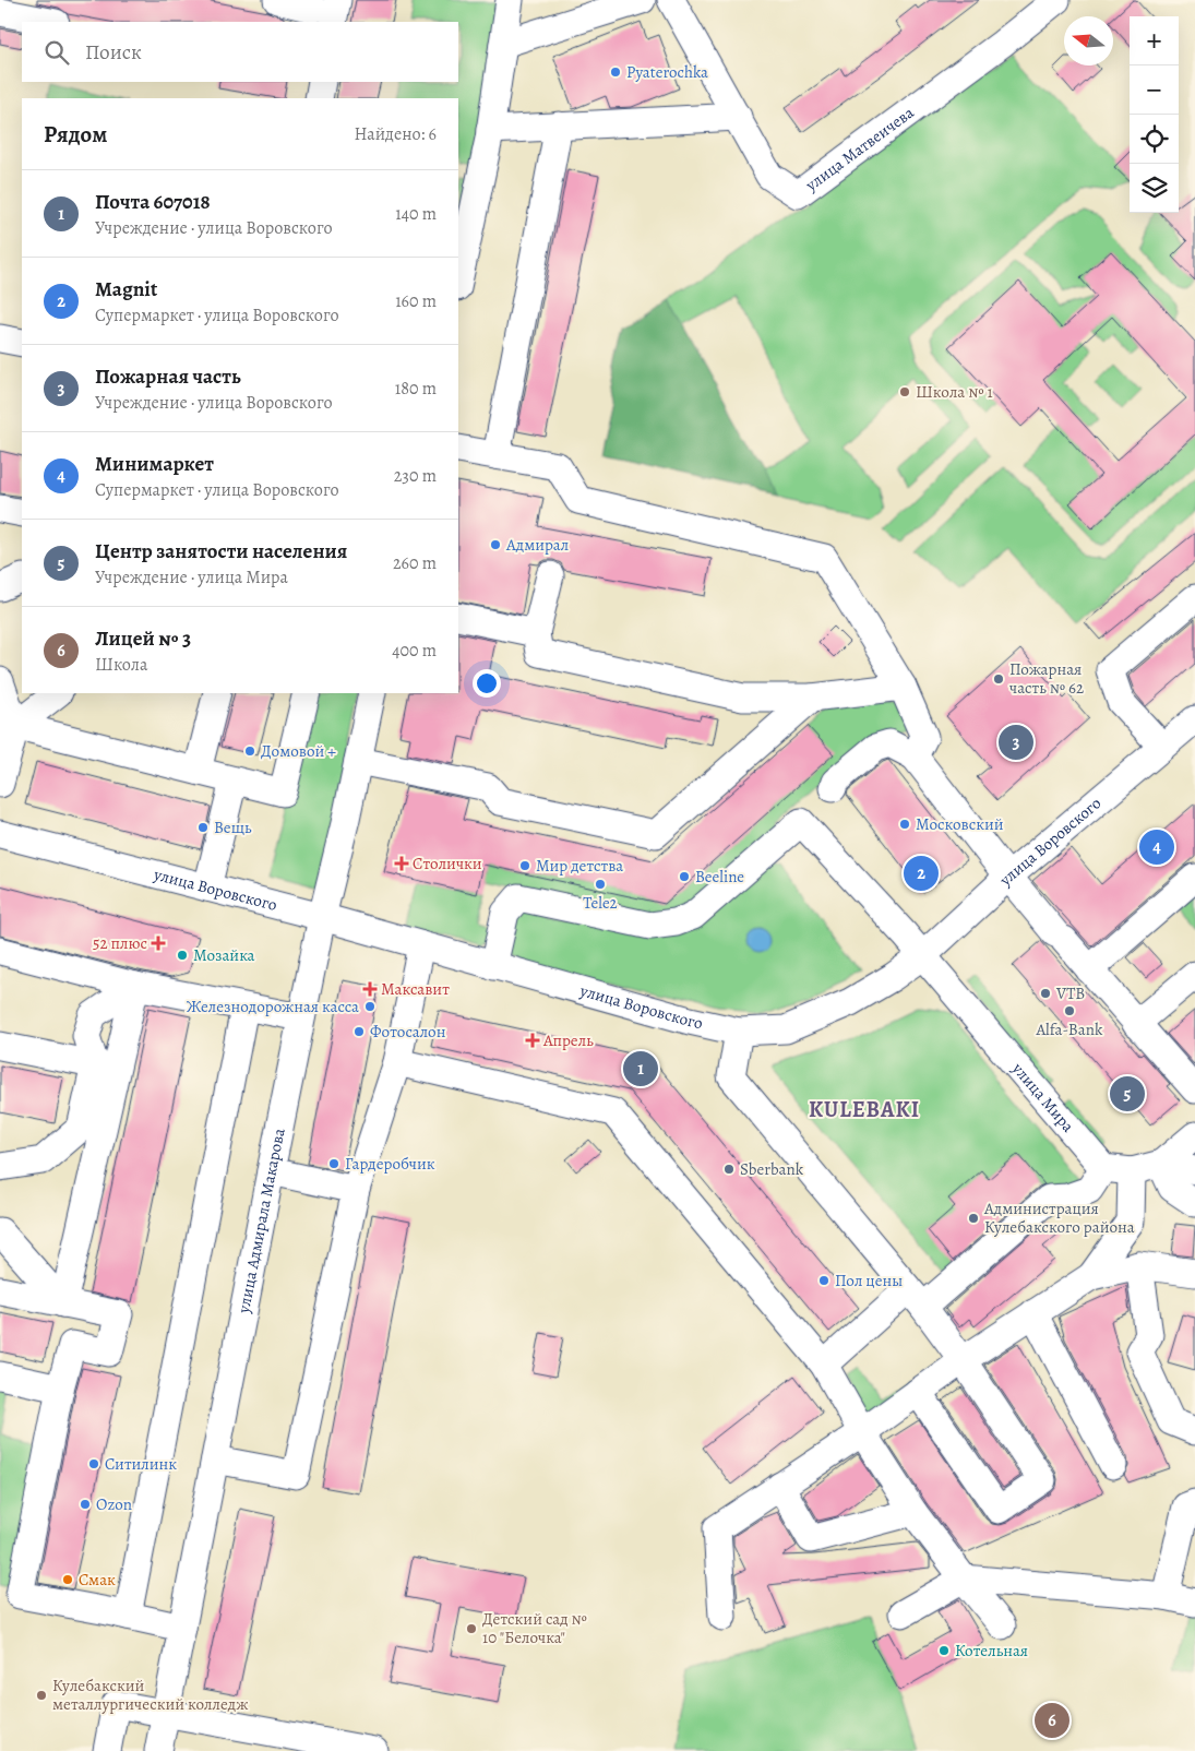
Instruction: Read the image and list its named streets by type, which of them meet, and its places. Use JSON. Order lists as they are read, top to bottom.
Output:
{
  "streets": {
    "street": [
      "улица Матвеичева",
      "улица Воровского",
      "улица Мира",
      "улица Адмирала Макарова"
    ]
  },
  "crossings": [
    ["улица Воровского", "улица Мира"],
    ["улица Воровского", "улица Адмирала Макарова"]
  ],
  "districts": ["KULEBAKI"],
  "places": {
    "other": [
      "Pyaterochka",
      "Школа № 1",
      "Адмирал",
      "Пожарная часть № 62",
      "Домовой +",
      "Московский",
      "Вещь",
      "Мир детства",
      "Beeline",
      "Tele2",
      "Мозайка",
      "VTB",
      "Железнодорожная касса",
      "Alfa-Bank",
      "Фотосалон",
      "Гардеробчик",
      "Sberbank",
      "Администрация Кулебакского района",
      "Пол цены",
      "Ситилинк",
      "Ozon",
      "Смак",
      "Детский сад № 10 \"Белочка\"",
      "Котельная",
      "Кулебакский металлургический колледж"
    ],
    "health": [
      "Столички",
      "52 плюс",
      "Максавит",
      "Апрель"
    ]
  },
  "north": "left",
  "page": {
    "map_buttons": ["+", "−"],
    "search": "Поиск",
    "heading": ["Рядом", "Найдено: 6"],
    "list": [
      {
        "mark": "1",
        "name": "Почта 607018",
        "note": "Учреждение · улица Воровского",
        "value": "140 m"
      },
      {
        "mark": "2",
        "name": "Magnit",
        "note": "Супермаркет · улица Воровского",
        "value": "160 m"
      },
      {
        "mark": "3",
        "name": "Пожарная часть",
        "note": "Учреждение · улица Воровского",
        "value": "180 m"
      },
      {
        "mark": "4",
        "name": "Минимаркет",
        "note": "Супермаркет · улица Воровского",
        "value": "230 m"
      },
      {
        "mark": "5",
        "name": "Центр занятости населения",
        "note": "Учреждение · улица Мира",
        "value": "260 m"
      },
      {
        "mark": "6",
        "name": "Лицей № 3",
        "note": "Школа",
        "value": "400 m"
      }
    ],
    "pins": [
      "3",
      "4",
      "2",
      "1",
      "5",
      "6"
    ]
  }
}
